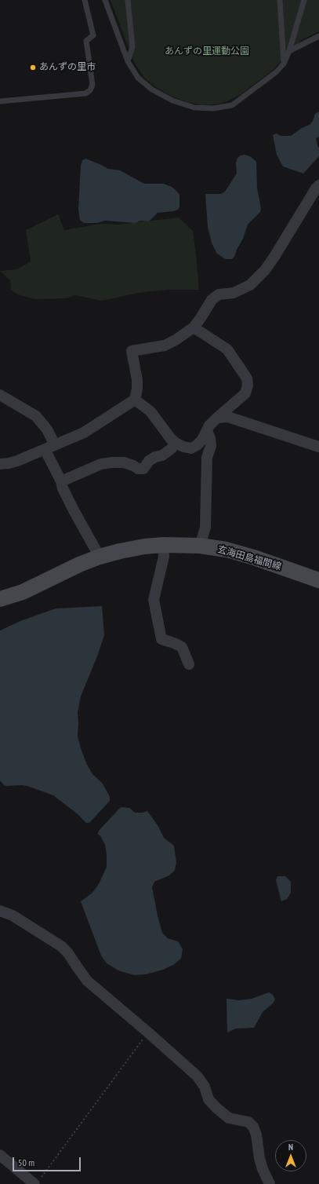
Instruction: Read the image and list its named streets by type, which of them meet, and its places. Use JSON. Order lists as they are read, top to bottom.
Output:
{
  "streets": {
    "main road": ["玄海田島福間線"]
  },
  "parks": ["あんずの里運動公園"],
  "places": ["あんずの里市"],
  "scale_bar": "50 m",
  "north": "top"
}
